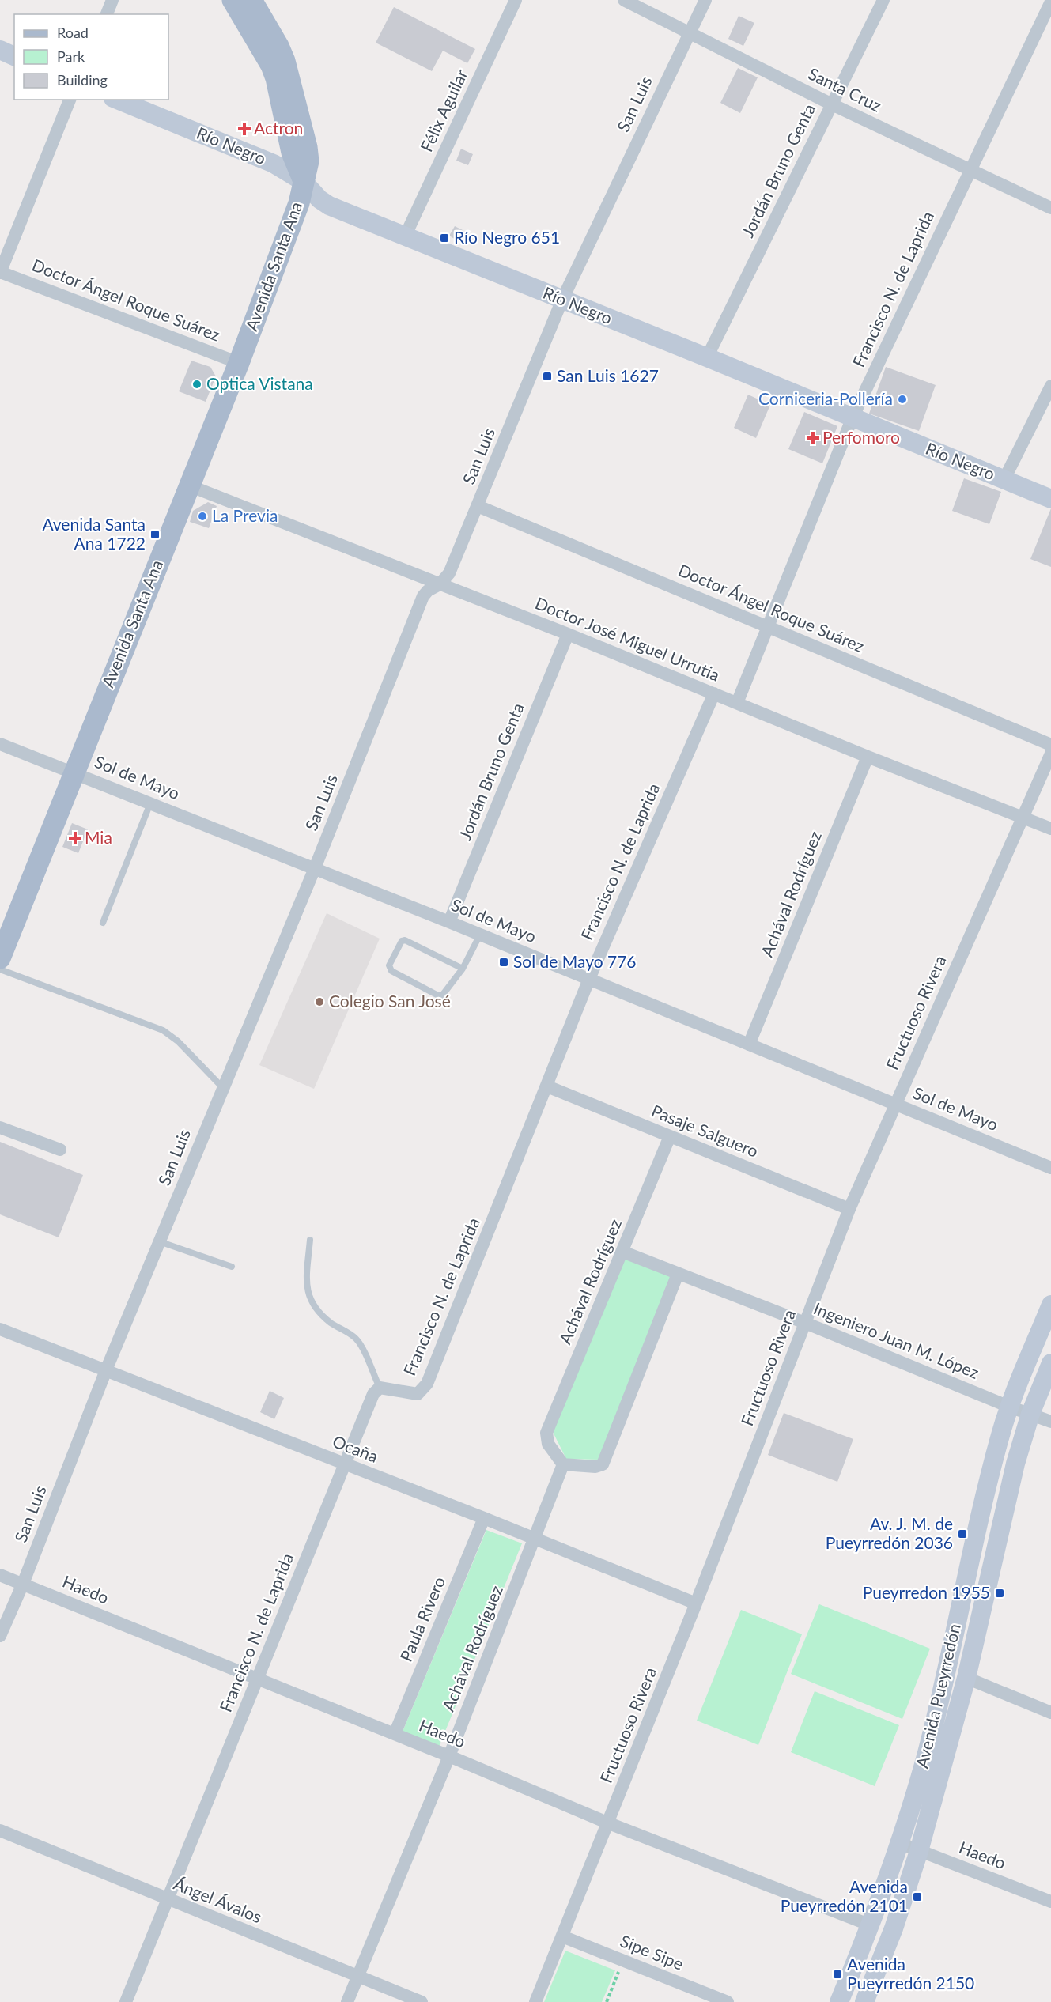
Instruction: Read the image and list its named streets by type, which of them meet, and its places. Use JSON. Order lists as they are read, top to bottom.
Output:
{
  "streets": {
    "main road": ["Río Negro", "Avenida Santa Ana", "Avenida Pueyrredón"],
    "street": [
      "Santa Cruz",
      "San Luis",
      "Félix Aguilar",
      "Jordán Bruno Genta",
      "Francisco N. de Laprida",
      "Doctor Ángel Roque Suárez",
      "Doctor José Miguel Urrutia",
      "Sol de Mayo",
      "Achával Rodríguez",
      "Fructuoso Rivera",
      "Pasaje Salguero",
      "Ingeniero Juan M. López",
      "Ocaña",
      "Haedo",
      "Paula Rivero",
      "Ángel Ávalos",
      "Sipe Sipe"
    ]
  },
  "crossings": [
    ["Santa Cruz", "San Luis"],
    ["Santa Cruz", "Jordán Bruno Genta"],
    ["Santa Cruz", "Francisco N. de Laprida"],
    ["San Luis", "Río Negro"],
    ["San Luis", "Doctor Ángel Roque Suárez"],
    ["San Luis", "Doctor José Miguel Urrutia"],
    ["San Luis", "Sol de Mayo"],
    ["San Luis", "Ocaña"],
    ["San Luis", "Haedo"],
    ["Félix Aguilar", "Río Negro"],
    ["Río Negro", "Jordán Bruno Genta"],
    ["Río Negro", "Avenida Santa Ana"],
    ["Río Negro", "Francisco N. de Laprida"],
    ["Jordán Bruno Genta", "Doctor José Miguel Urrutia"],
    ["Jordán Bruno Genta", "Sol de Mayo"],
    ["Avenida Santa Ana", "Doctor Ángel Roque Suárez"],
    ["Avenida Santa Ana", "Doctor José Miguel Urrutia"],
    ["Avenida Santa Ana", "Sol de Mayo"],
    ["Francisco N. de Laprida", "Doctor Ángel Roque Suárez"],
    ["Francisco N. de Laprida", "Doctor José Miguel Urrutia"],
    ["Francisco N. de Laprida", "Sol de Mayo"],
    ["Francisco N. de Laprida", "Pasaje Salguero"],
    ["Francisco N. de Laprida", "Ocaña"],
    ["Francisco N. de Laprida", "Haedo"],
    ["Francisco N. de Laprida", "Ángel Ávalos"],
    ["Doctor José Miguel Urrutia", "Achával Rodríguez"],
    ["Doctor José Miguel Urrutia", "Fructuoso Rivera"],
    ["Sol de Mayo", "Achával Rodríguez"],
    ["Sol de Mayo", "Fructuoso Rivera"],
    ["Achával Rodríguez", "Pasaje Salguero"],
    ["Achával Rodríguez", "Ingeniero Juan M. López"],
    ["Achával Rodríguez", "Ocaña"],
    ["Achával Rodríguez", "Haedo"],
    ["Achával Rodríguez", "Ángel Ávalos"],
    ["Fructuoso Rivera", "Pasaje Salguero"],
    ["Fructuoso Rivera", "Ingeniero Juan M. López"],
    ["Fructuoso Rivera", "Ocaña"],
    ["Fructuoso Rivera", "Haedo"],
    ["Fructuoso Rivera", "Sipe Sipe"],
    ["Ingeniero Juan M. López", "Avenida Pueyrredón"],
    ["Ocaña", "Paula Rivero"],
    ["Haedo", "Paula Rivero"],
    ["Haedo", "Avenida Pueyrredón"]
  ],
  "places": {
    "health": ["Actron", "Perfomoro", "Mia"],
    "transit": [
      "Río Negro 651",
      "San Luis 1627",
      "Avenida Santa Ana 1722",
      "Sol de Mayo 776",
      "Av. J. M. de Pueyrredón 2036",
      "Pueyrredon 1955",
      "Avenida Pueyrredón 2101",
      "Avenida Pueyrredón 2150"
    ],
    "other": [
      "Optica Vistana",
      "Corniceria-Pollería",
      "La Previa",
      "Colegio San José"
    ]
  },
  "legend": ["Road", "Park", "Building"]
}
